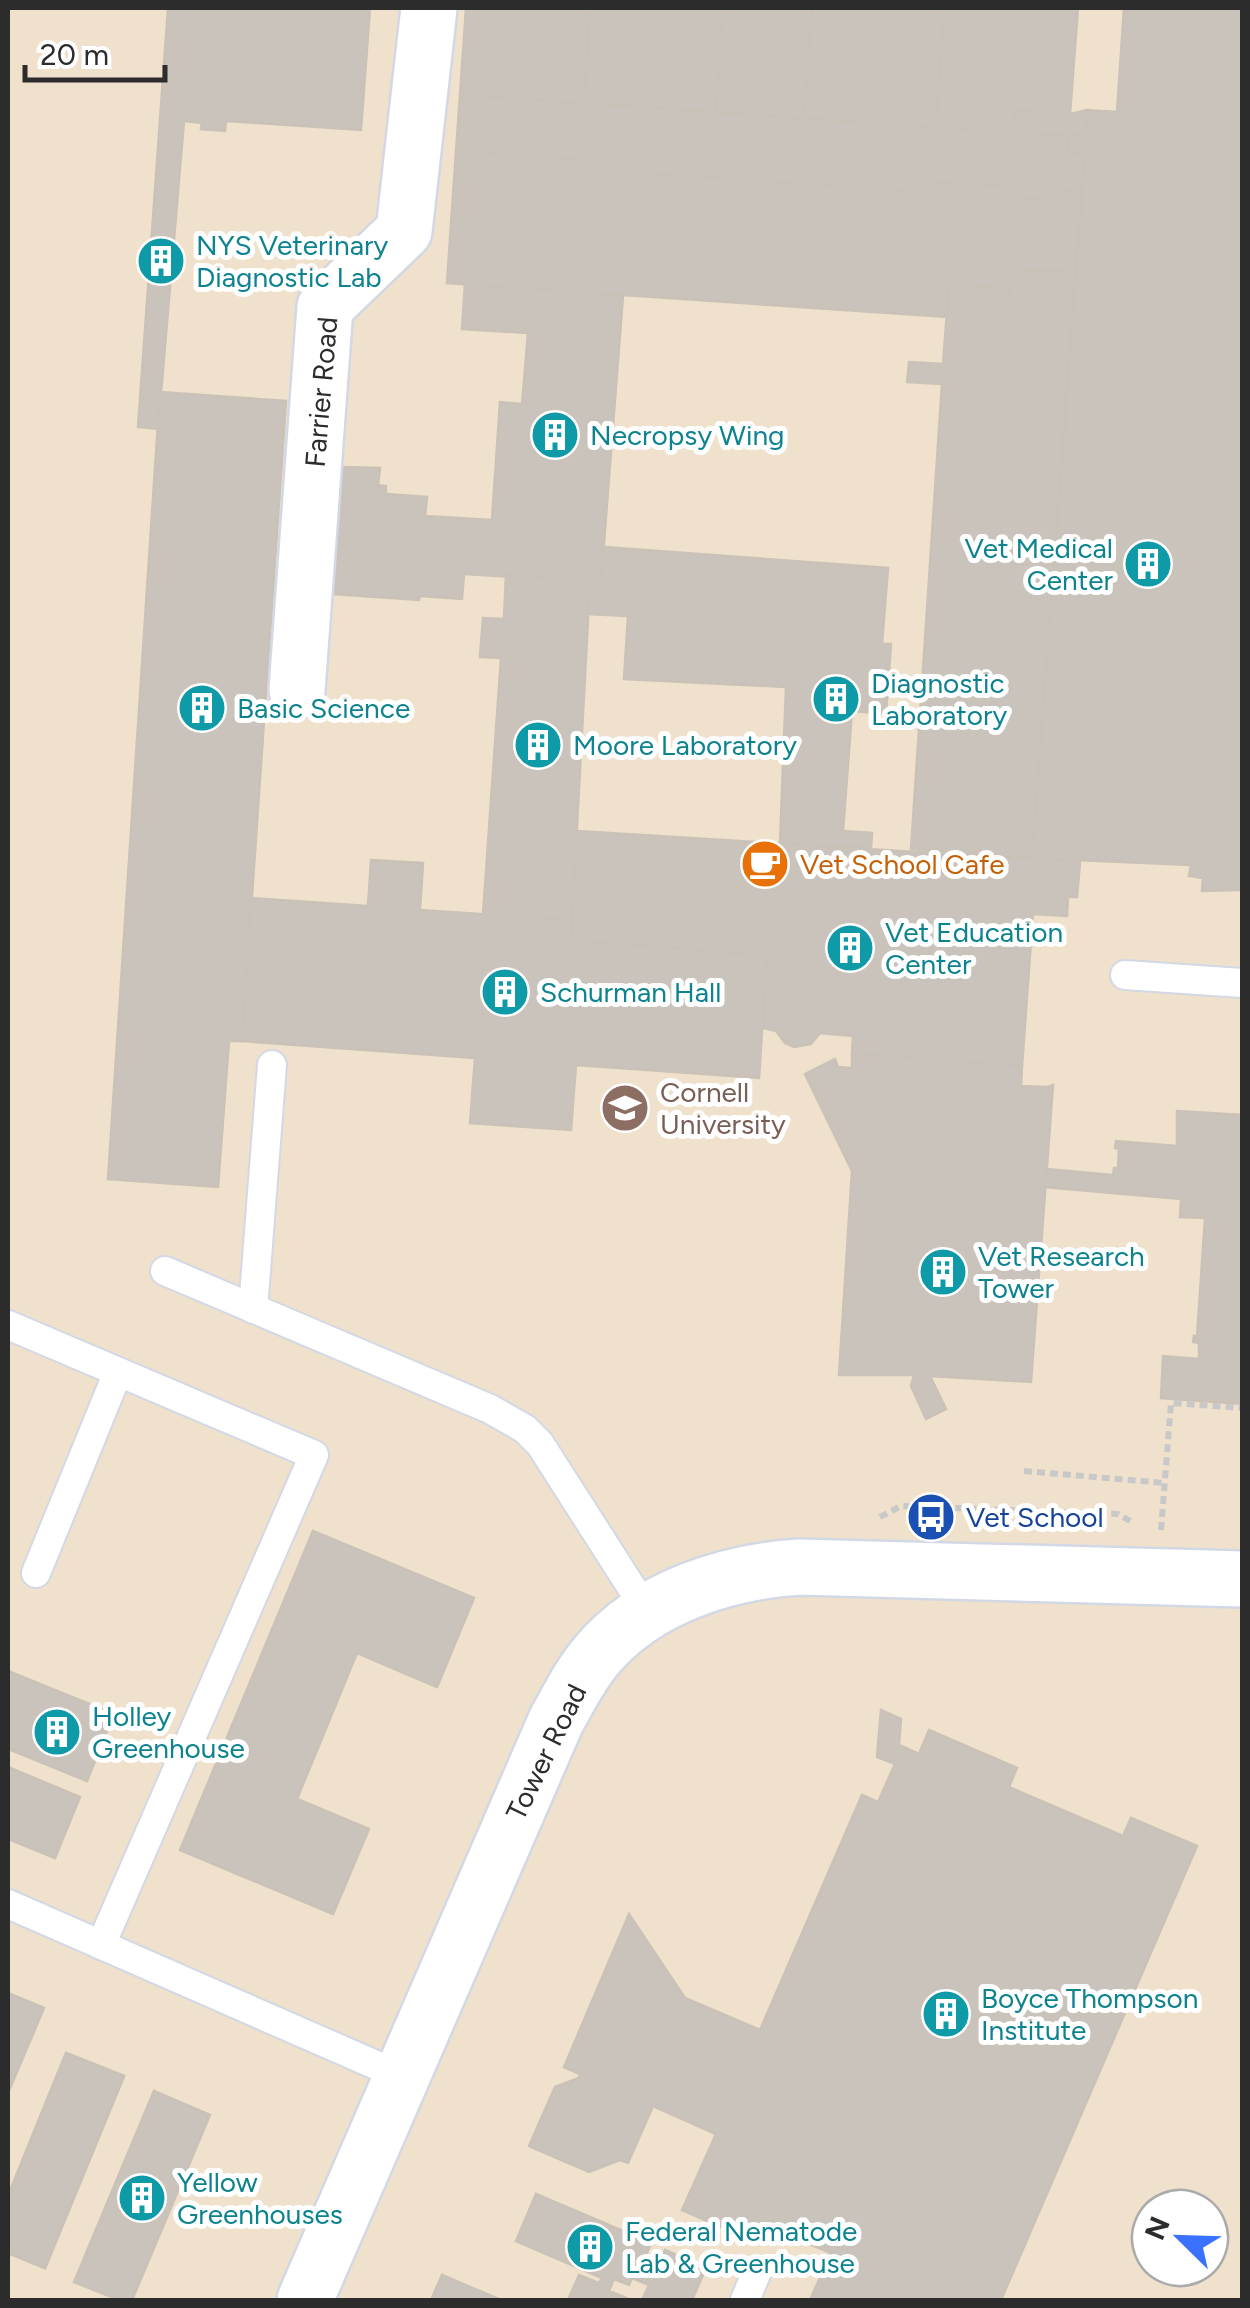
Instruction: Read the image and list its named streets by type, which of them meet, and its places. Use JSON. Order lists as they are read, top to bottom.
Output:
{
  "streets": {
    "street": ["Farrier Road", "Tower Road"]
  },
  "places": {
    "building": [
      "NYS Veterinary Diagnostic Lab",
      "Necropsy Wing",
      "Vet Medical Center",
      "Diagnostic Laboratory",
      "Basic Science",
      "Moore Laboratory",
      "Vet Education Center",
      "Schurman Hall",
      "Vet Research Tower",
      "Holley Greenhouse",
      "Boyce Thompson Institute",
      "Yellow Greenhouses",
      "Federal Nematode Lab & Greenhouse"
    ],
    "cafe": ["Vet School Cafe"],
    "school or university": ["Cornell University"],
    "bus stop": ["Vet School"]
  },
  "scale_bar": "20 m",
  "north": "top left"
}
